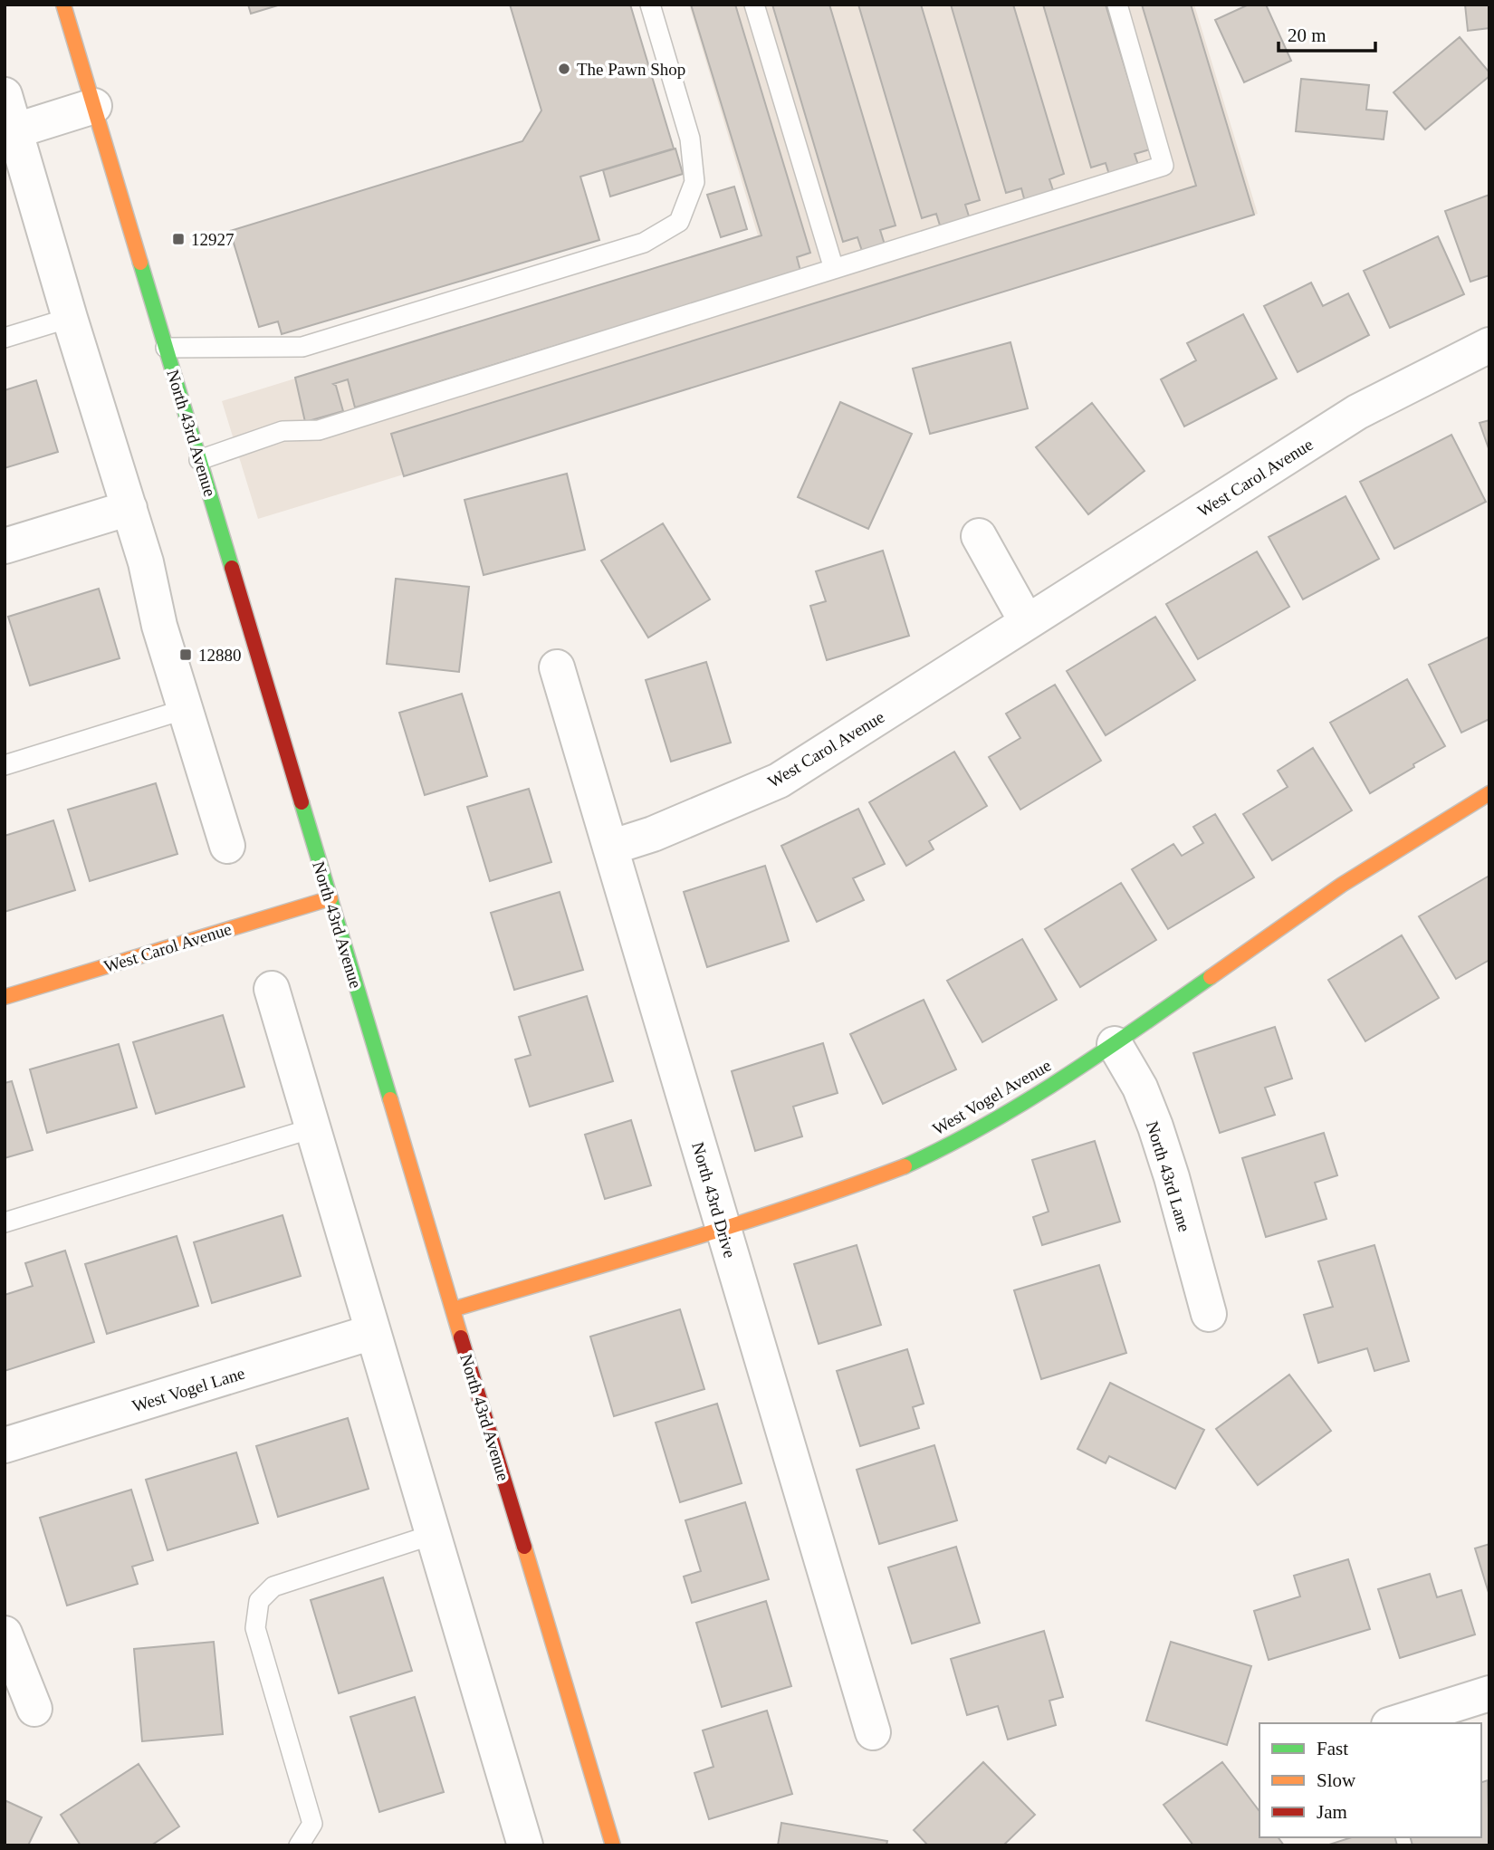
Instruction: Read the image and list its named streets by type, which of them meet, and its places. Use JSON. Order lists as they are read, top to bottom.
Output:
{
  "streets": {
    "main road": ["North 43rd Avenue", "West Carol Avenue", "West Vogel Avenue"],
    "street": ["North 43rd Lane", "North 43rd Drive", "West Vogel Lane"]
  },
  "crossings": [
    ["North 43rd Avenue", "West Carol Avenue"],
    ["North 43rd Avenue", "West Vogel Avenue"],
    ["West Carol Avenue", "North 43rd Drive"],
    ["West Vogel Avenue", "North 43rd Lane"],
    ["West Vogel Avenue", "North 43rd Drive"]
  ],
  "places": {
    "other": ["The Pawn Shop"],
    "transit": ["12927", "12880"]
  },
  "legend": ["Fast", "Slow", "Jam"],
  "scale_bar": "20 m"
}
